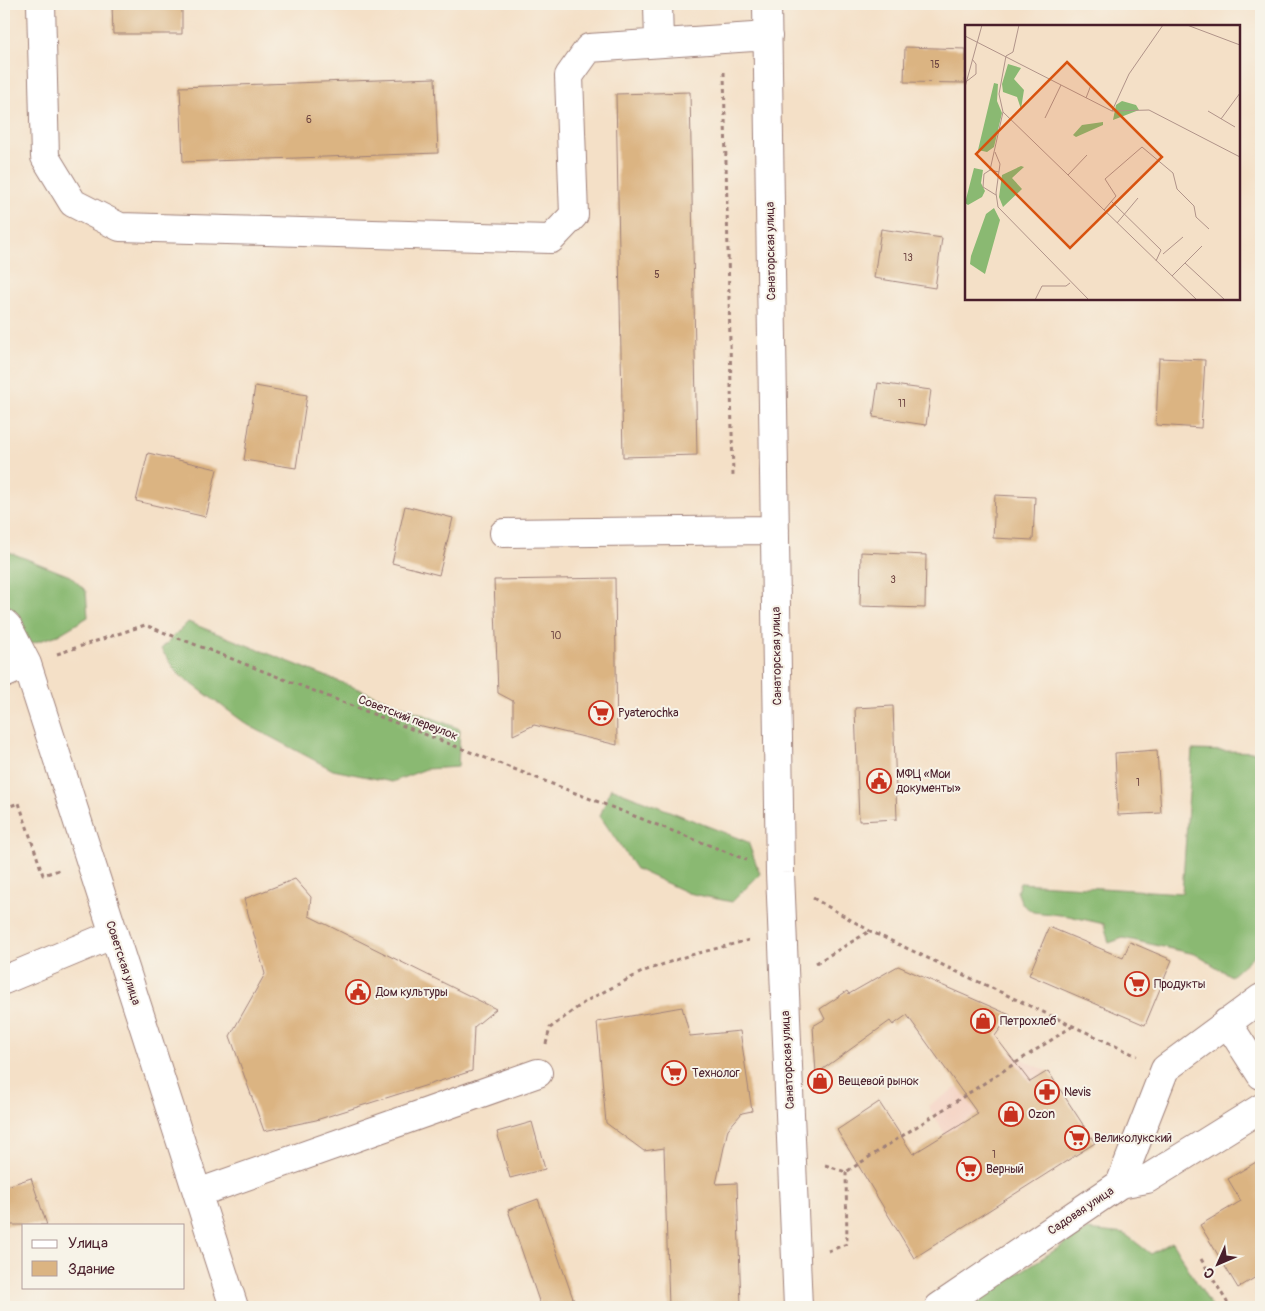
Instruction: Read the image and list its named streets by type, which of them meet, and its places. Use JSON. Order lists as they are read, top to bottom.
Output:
{
  "streets": {
    "street": ["Санаторская улица", "Советская улица", "Садовая улица"],
    "path": ["Советский переулок"]
  },
  "crossings": [
    ["Санаторская улица", "Советский переулок"],
    ["Советский переулок", "Советская улица"],
    ["Советский переулок", "Садовая улица"]
  ],
  "places": {
    "supermarket": [
      "Pyaterochka",
      "Продукты",
      "Технолог",
      "Великолукский",
      "Верный"
    ],
    "public building": ["МФЦ «Мои документы»", "Дом культуры"],
    "shop": ["Петрохлеб", "Вещевой рынок", "Ozon"],
    "pharmacy": ["Nevis"]
  },
  "house_numbers": [
    "15",
    "6",
    "13",
    "5",
    "11",
    "3",
    "10",
    "1",
    "1"
  ],
  "legend": ["Улица", "Здание"],
  "north": "bottom left"
}
